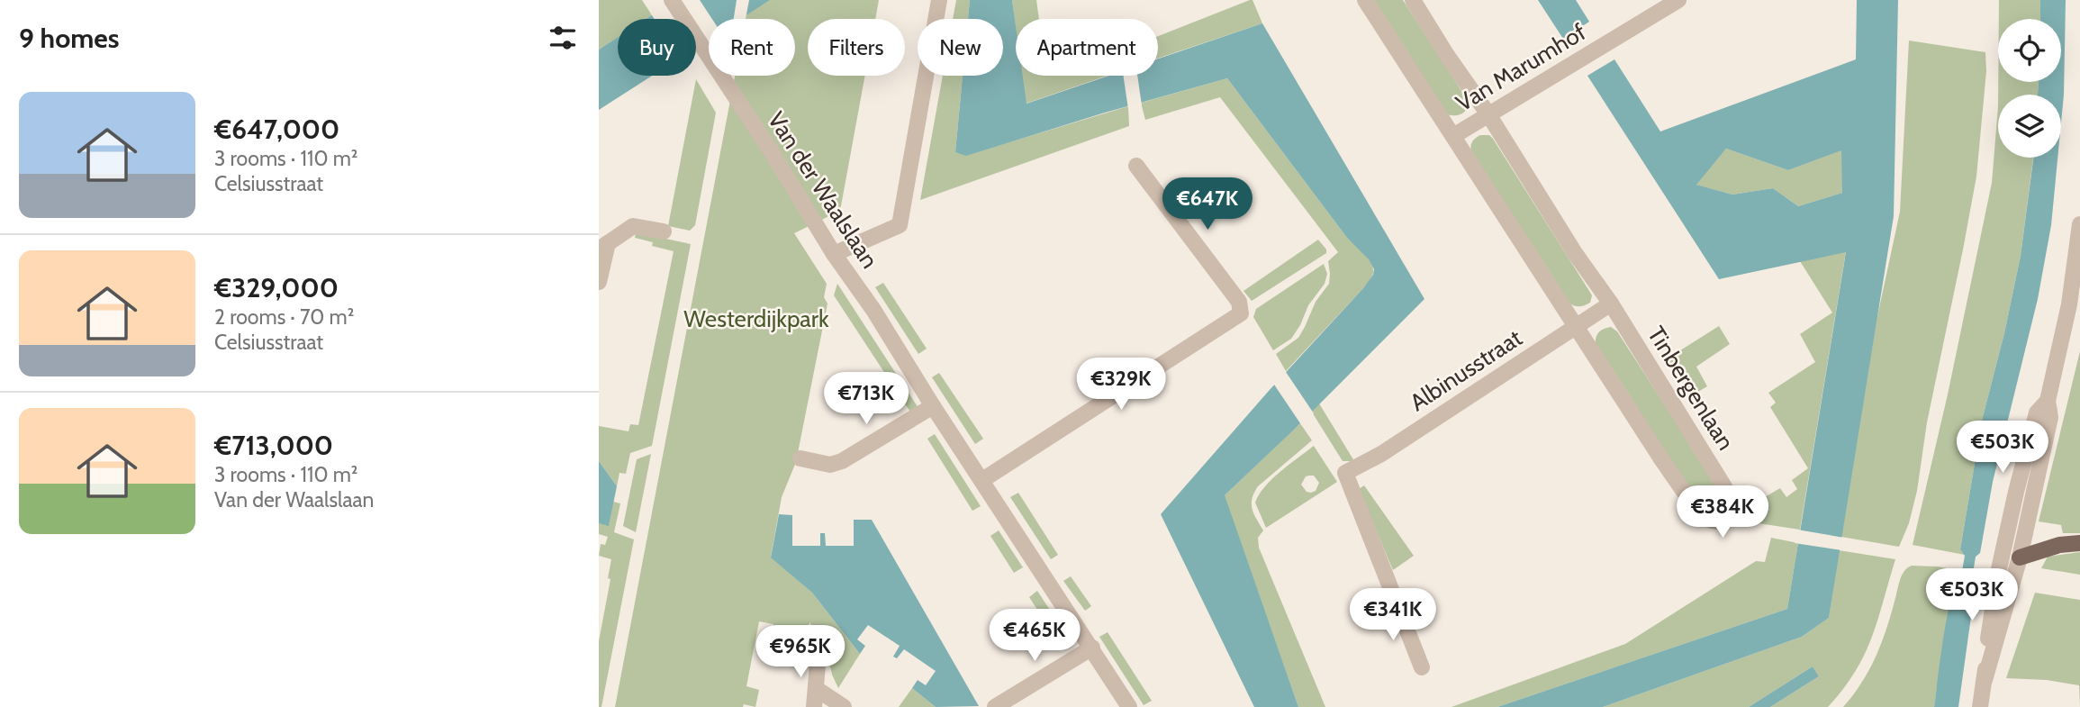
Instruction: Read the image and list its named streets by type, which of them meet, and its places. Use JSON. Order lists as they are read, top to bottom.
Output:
{
  "streets": {
    "street": [
      "Van Marumhof",
      "Van der Waalslaan",
      "Albinusstraat",
      "Tinbergenlaan"
    ]
  },
  "crossings": [
    ["Van Marumhof", "Tinbergenlaan"],
    ["Albinusstraat", "Tinbergenlaan"]
  ],
  "parks": ["Westerdijkpark"],
  "page": {
    "heading": "9 homes",
    "chip": [
      "Buy",
      "Rent",
      "Filters",
      "New",
      "Apartment"
    ],
    "list": [
      {
        "name": "€647,000",
        "note": "3 rooms · 110 m² · Celsiusstraat"
      },
      {
        "name": "€329,000",
        "note": "2 rooms · 70 m² · Celsiusstraat"
      },
      {
        "name": "€713,000",
        "note": "3 rooms · 110 m² · Van der Waalslaan"
      }
    ],
    "price": [
      "€647K",
      "€329K",
      "€713K",
      "€503K",
      "€384K",
      "€503K",
      "€341K",
      "€465K",
      "€965K"
    ]
  }
}
